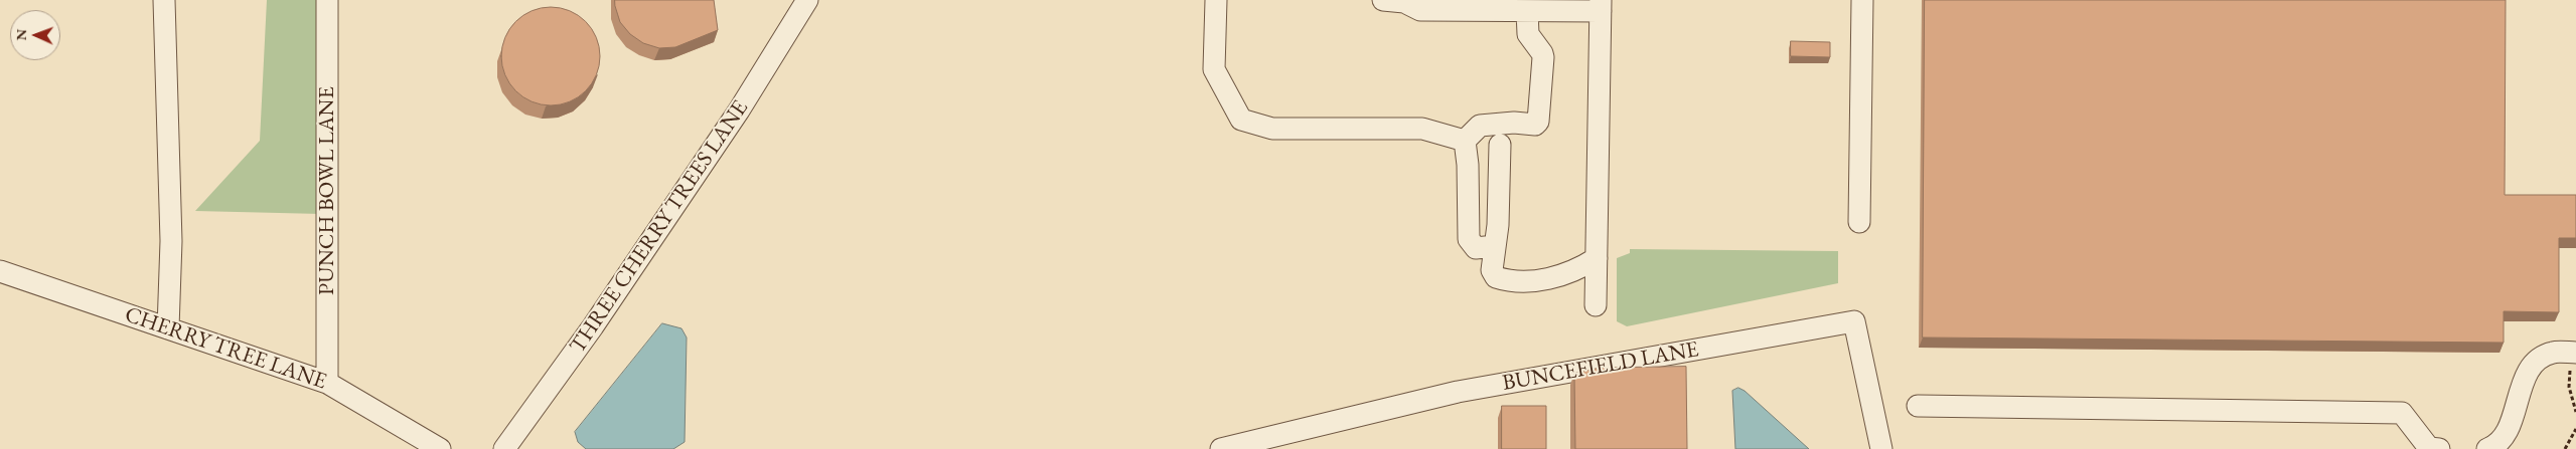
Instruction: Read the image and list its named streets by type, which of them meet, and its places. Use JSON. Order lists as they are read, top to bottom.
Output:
{
  "streets": {
    "street": [
      "PUNCH BOWL LANE",
      "THREE CHERRY TREES LANE",
      "CHERRY TREE LANE",
      "BUNCEFIELD LANE"
    ]
  },
  "crossings": [
    ["PUNCH BOWL LANE", "CHERRY TREE LANE"]
  ],
  "north": "left"
}
